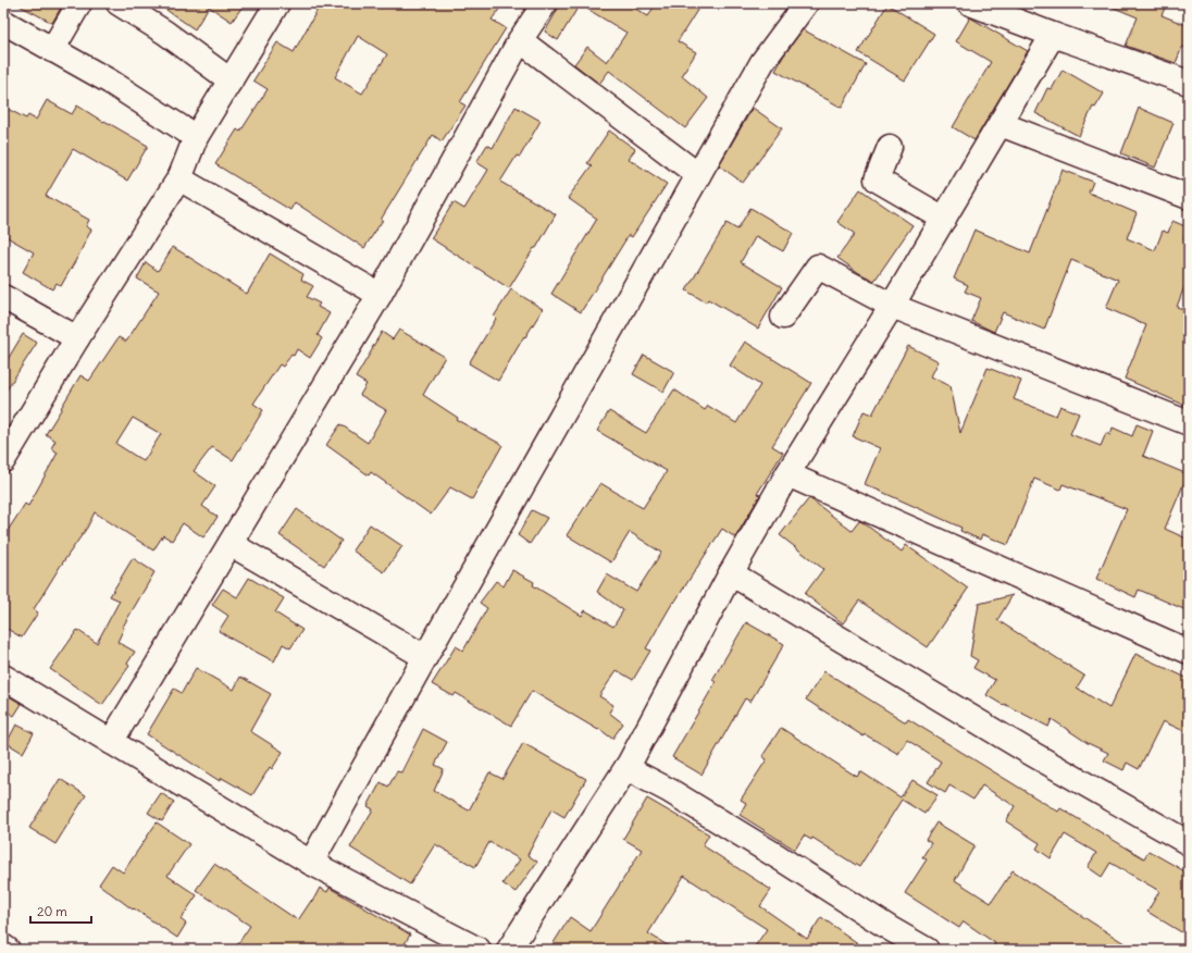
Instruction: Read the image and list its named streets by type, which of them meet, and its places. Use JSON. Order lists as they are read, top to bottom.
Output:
{
  "scale_bar": "20 m"
}
